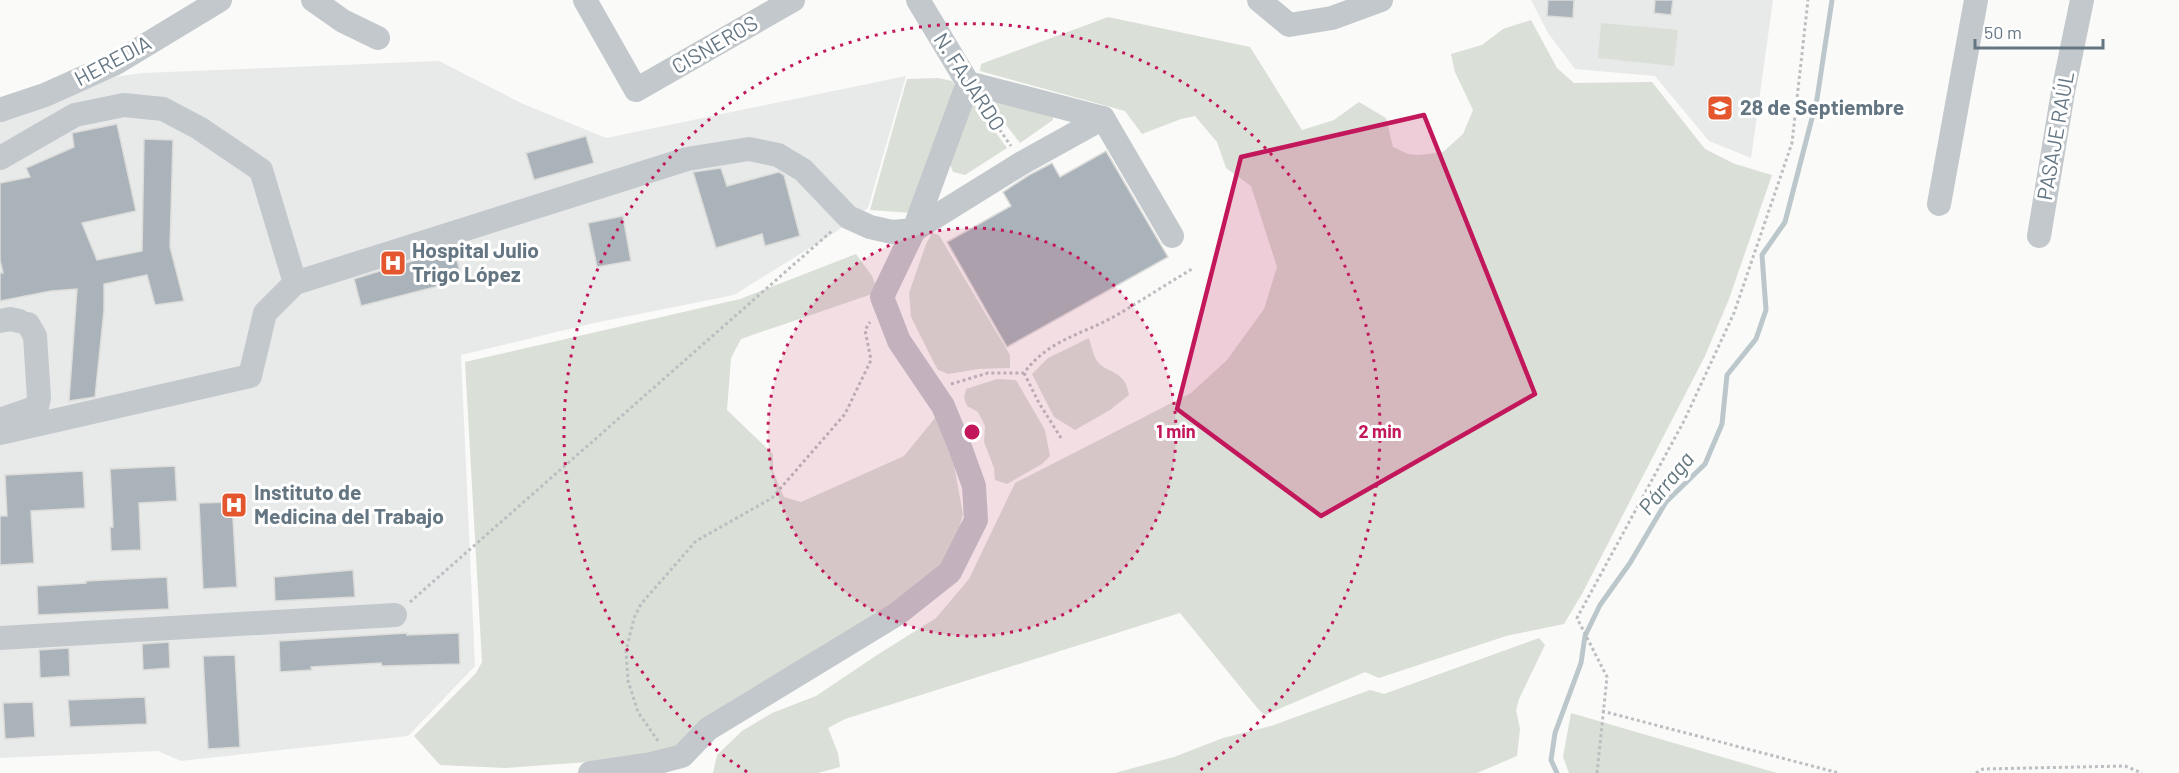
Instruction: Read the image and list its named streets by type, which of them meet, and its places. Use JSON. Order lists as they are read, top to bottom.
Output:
{
  "streets": {
    "street": [
      "CISNEROS",
      "HEREDIA",
      "N. FAJARDO",
      "PASAJE RAÚL"
    ]
  },
  "water": ["Párraga"],
  "places": {
    "school or university": ["28 de Septiembre"],
    "hospital": ["Hospital Julio Trigo López", "Instituto de Medicina del Trabajo"]
  },
  "scale_bar": "50 m",
  "rings": ["1 min", "2 min"]
}
